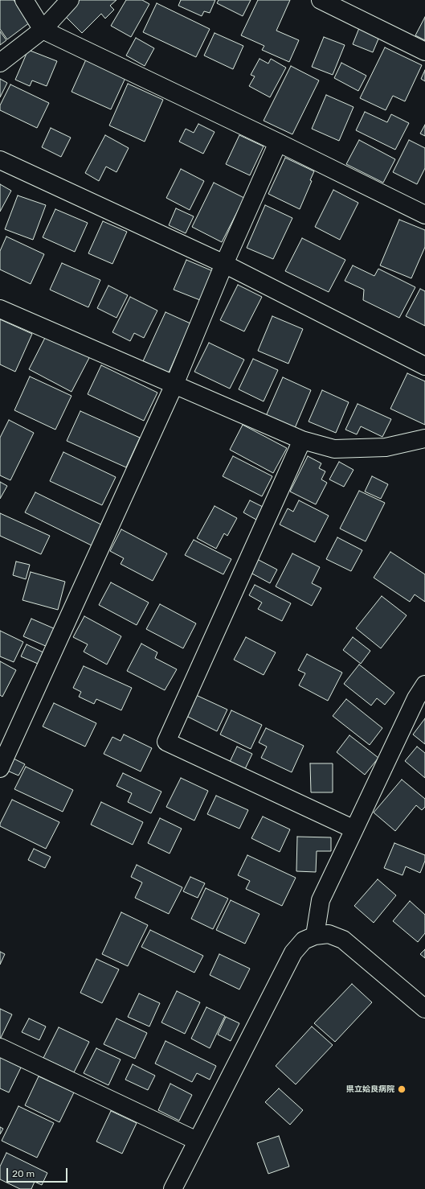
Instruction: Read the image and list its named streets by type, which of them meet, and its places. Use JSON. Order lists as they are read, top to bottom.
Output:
{
  "places": ["県立姶良病院"],
  "scale_bar": "20 m"
}
